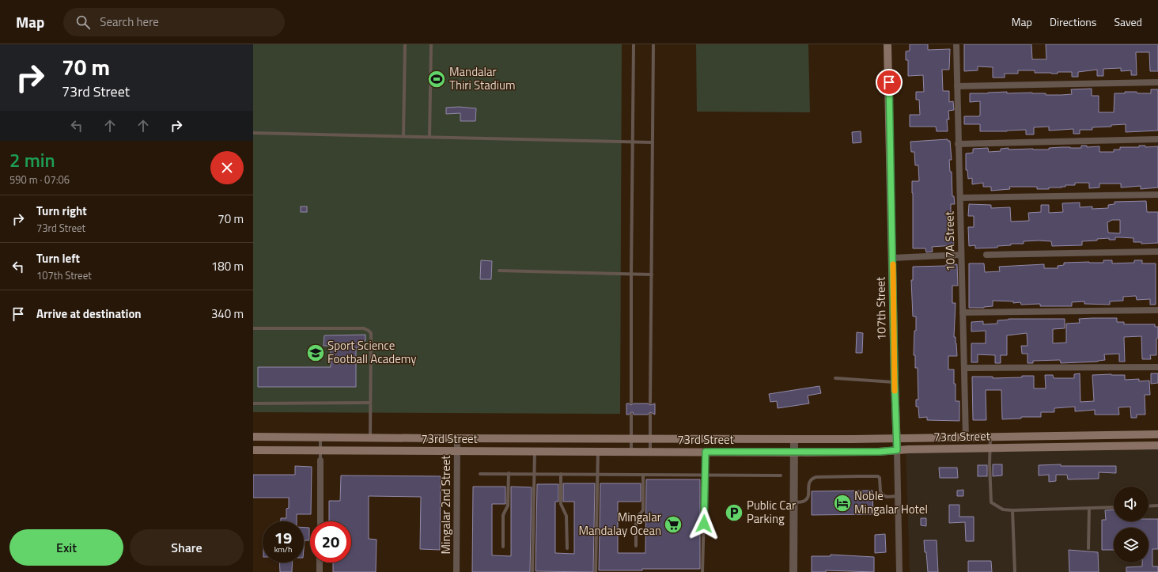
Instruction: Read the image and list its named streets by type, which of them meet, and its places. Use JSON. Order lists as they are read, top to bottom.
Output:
{
  "streets": {
    "main road": ["107th Street", "73rd Street"],
    "street": ["107A Street", "Mingalar 2nd Street"]
  },
  "crossings": [
    ["107A Street", "73rd Street"],
    ["107th Street", "73rd Street"],
    ["73rd Street", "Mingalar 2nd Street"]
  ],
  "places": {
    "sports": ["Mandalar Thiri Stadium"],
    "school or university": ["Sport Science Football Academy"],
    "hotel": ["Noble Mingalar Hotel"],
    "parking": ["Public Car Parking"],
    "supermarket": ["Mingalar Mandalay Ocean"]
  },
  "page": {
    "header": "Map",
    "search": "Search here",
    "nav": ["Map", "Directions", "Saved"],
    "turn": ["70 m", "73rd Street"],
    "heading": ["2 min", "590 m · 07:06"],
    "list": [
      {
        "name": "Turn right",
        "note": "73rd Street",
        "value": "70 m"
      },
      {
        "name": "Turn left",
        "note": "107th Street",
        "value": "180 m"
      },
      {
        "name": "Arrive at destination",
        "value": "340 m"
      }
    ],
    "speed": "19 km/h",
    "limit": "20",
    "buttons": ["Exit", "Share"]
  }
}
